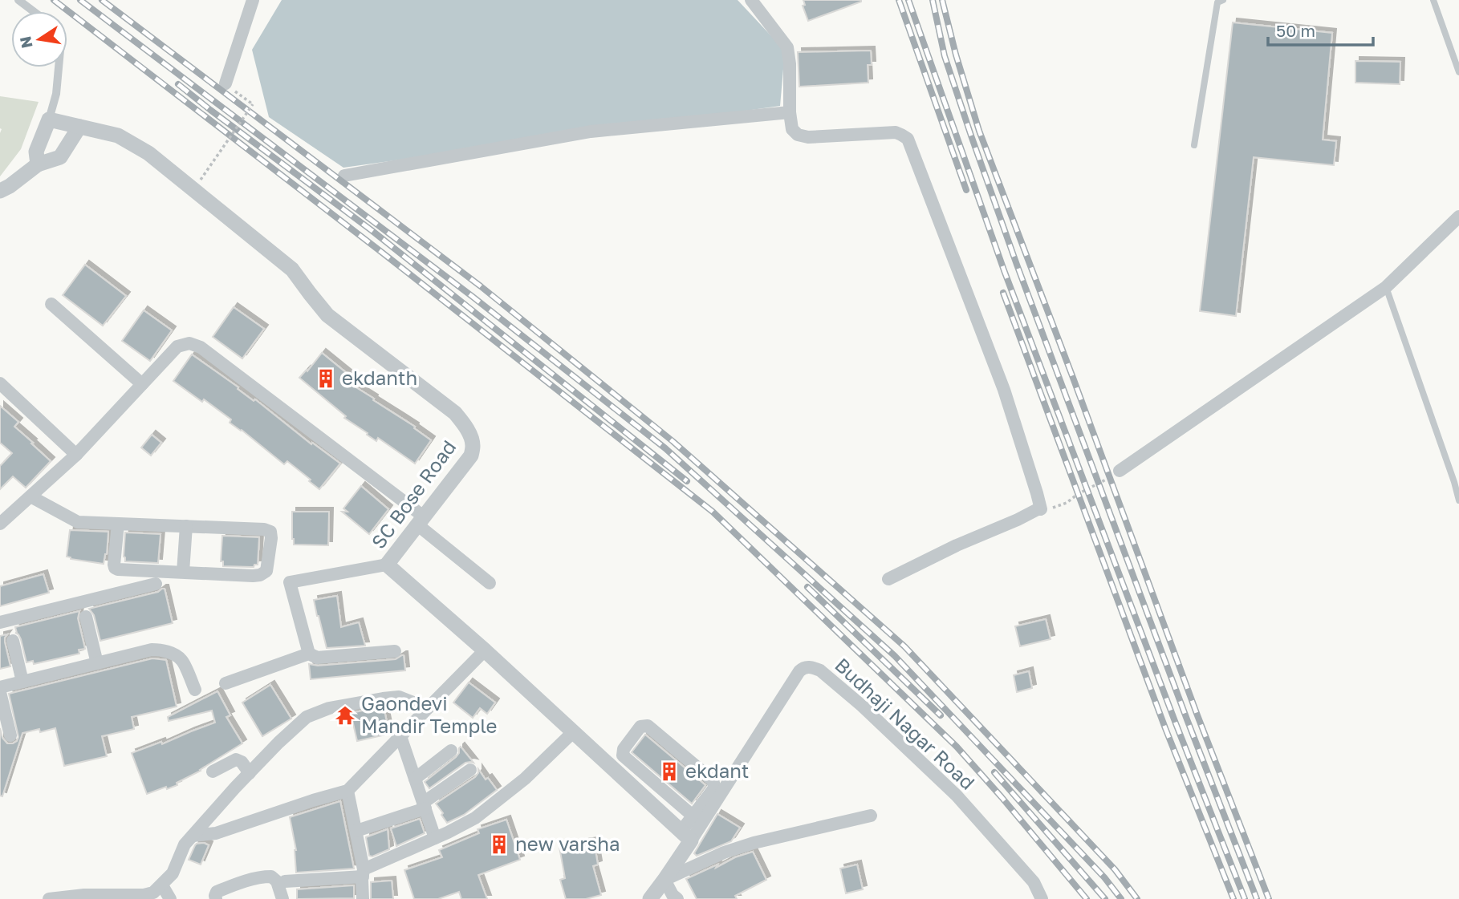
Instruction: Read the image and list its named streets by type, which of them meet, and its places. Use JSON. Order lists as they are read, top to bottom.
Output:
{
  "streets": {
    "street": ["SC Bose Road", "Budhaji Nagar Road"]
  },
  "crossings": [
    ["SC Bose Road", "Budhaji Nagar Road"]
  ],
  "places": {
    "building": ["ekdanth", "ekdant", "new varsha"],
    "temple": ["Gaondevi Mandir Temple"]
  },
  "scale_bar": "50 m",
  "north": "left"
}
